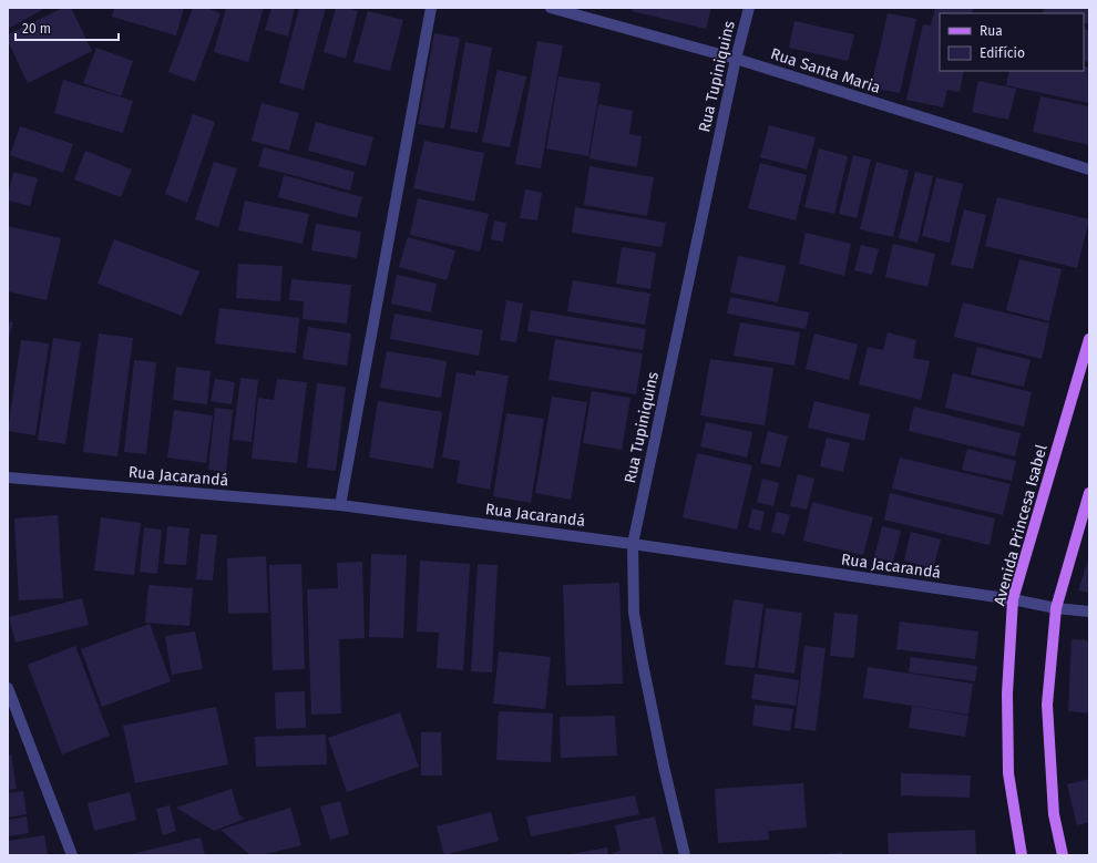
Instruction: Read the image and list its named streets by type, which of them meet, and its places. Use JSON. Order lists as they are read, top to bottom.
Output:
{
  "streets": {
    "main road": ["Avenida Princesa Isabel"],
    "street": ["Rua Santa Maria", "Rua Tupiniquins", "Rua Jacarandá"]
  },
  "crossings": [
    ["Rua Santa Maria", "Rua Tupiniquins"],
    ["Rua Tupiniquins", "Rua Jacarandá"],
    ["Rua Jacarandá", "Avenida Princesa Isabel"]
  ],
  "legend": ["Rua", "Edifício"],
  "scale_bar": "20 m"
}
